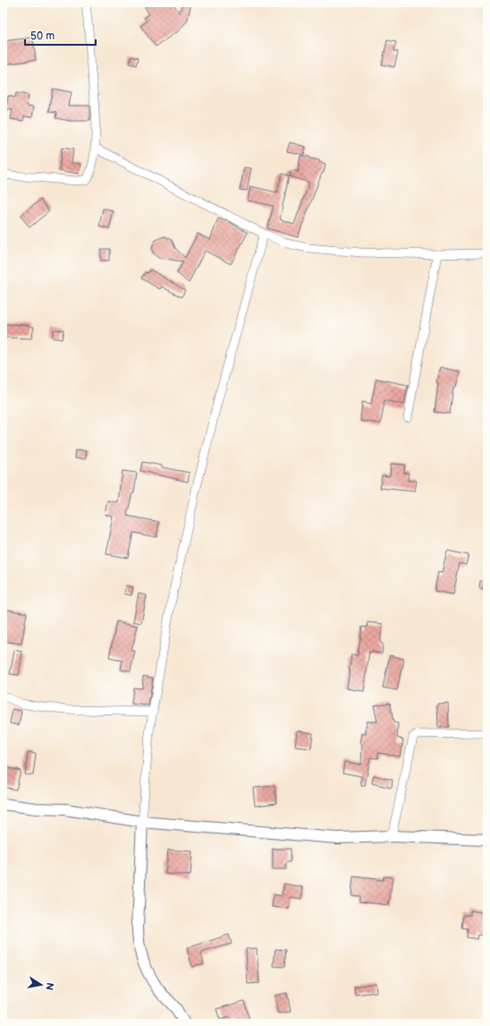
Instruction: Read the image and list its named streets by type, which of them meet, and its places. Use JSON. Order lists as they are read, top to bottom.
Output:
{
  "scale_bar": "50 m",
  "north": "right"
}
